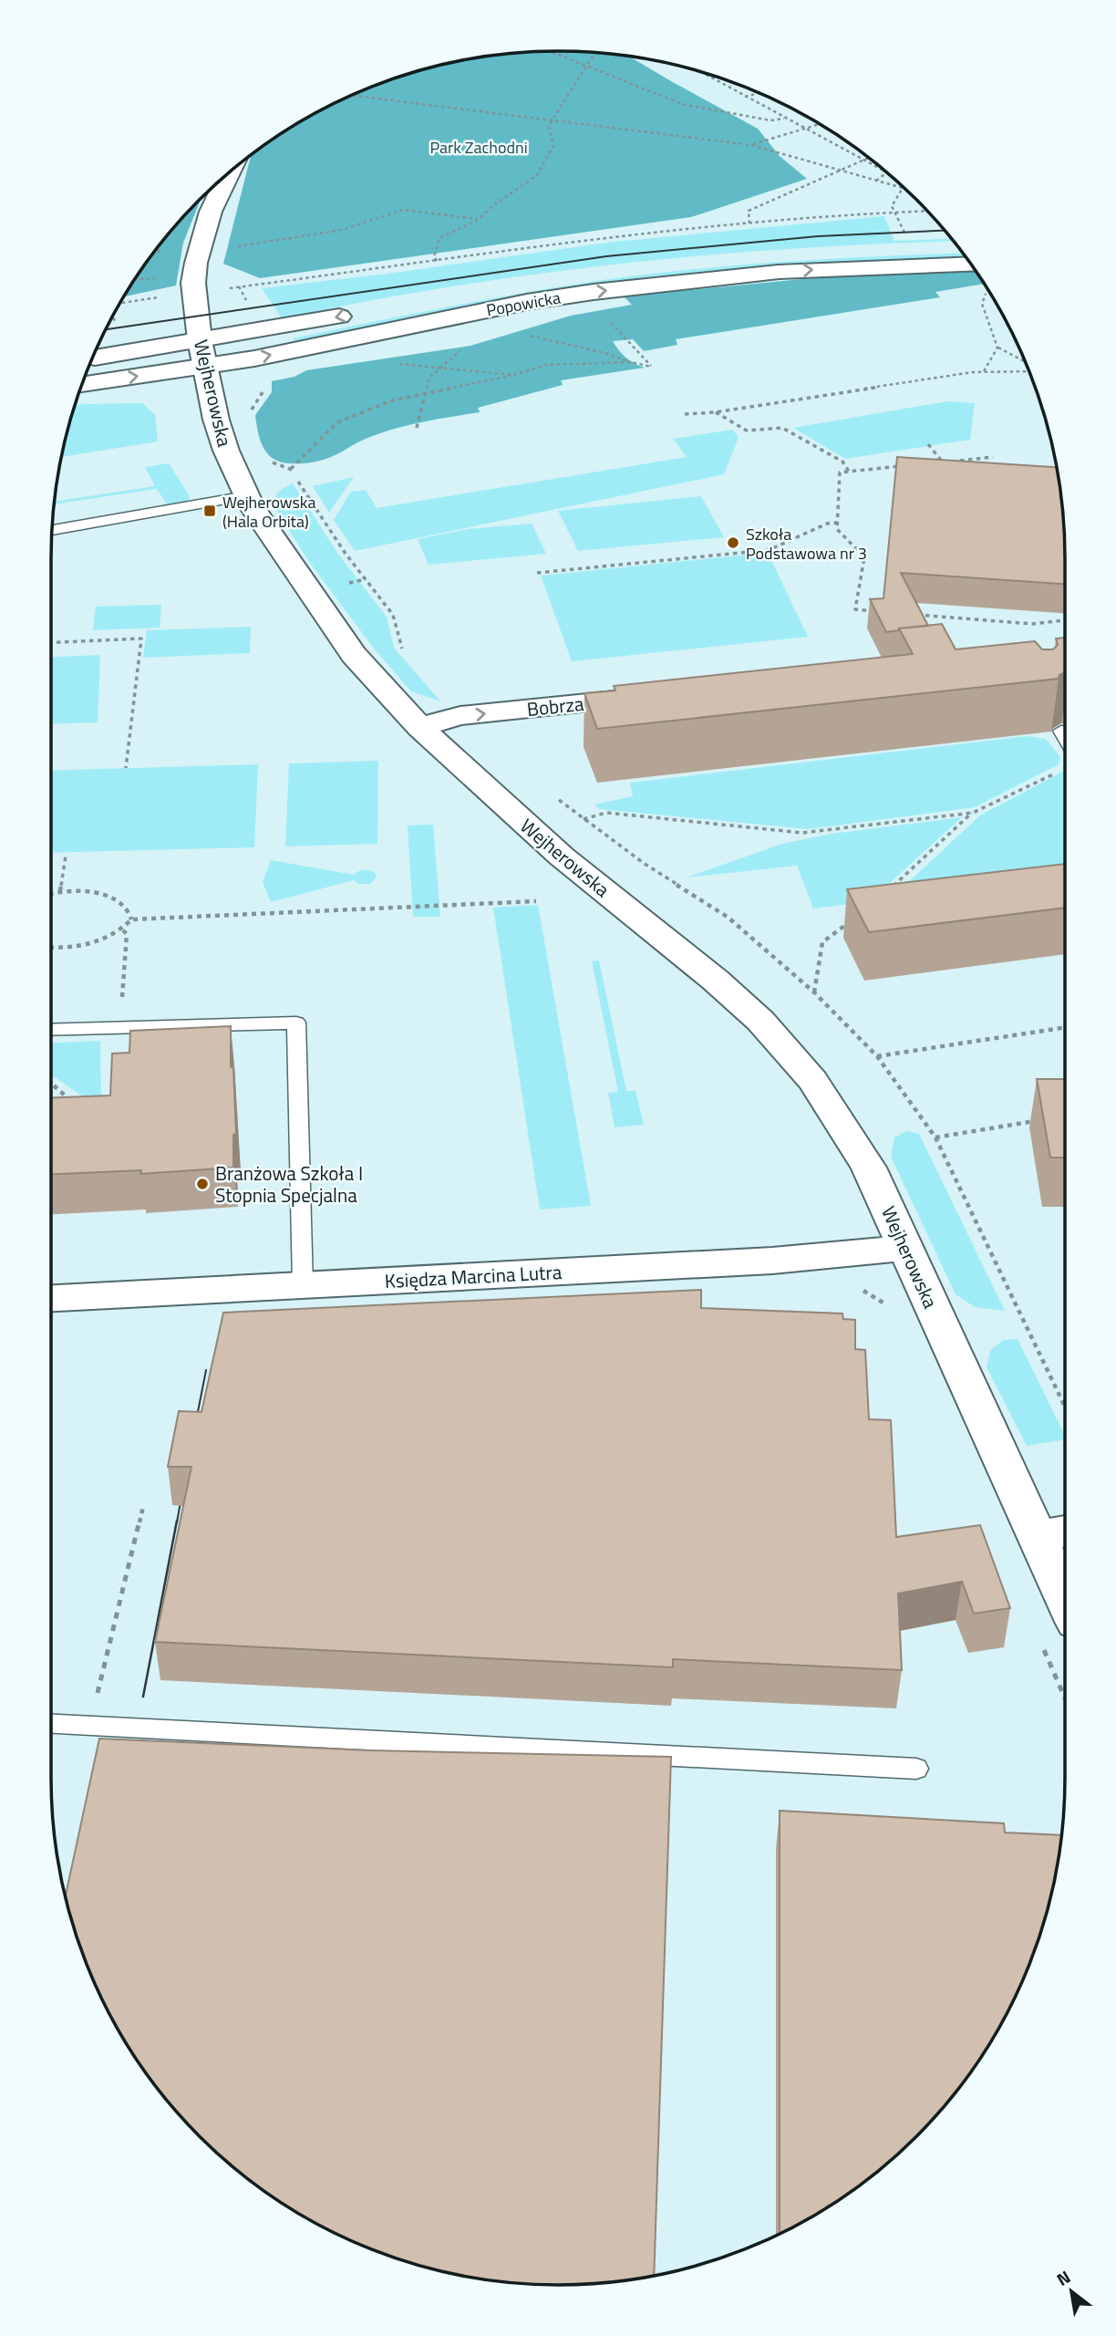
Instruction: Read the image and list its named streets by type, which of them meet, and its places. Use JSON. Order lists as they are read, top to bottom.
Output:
{
  "streets": {
    "street": [
      "Popowicka",
      "Wejherowska",
      "Bobrza",
      "Księdza Marcina Lutra"
    ]
  },
  "crossings": [
    ["Popowicka", "Wejherowska"],
    ["Wejherowska", "Bobrza"],
    ["Wejherowska", "Księdza Marcina Lutra"]
  ],
  "one_way": ["Bobrza"],
  "parks": ["Park Zachodni"],
  "places": {
    "transit": ["Wejherowska (Hala Orbita)"],
    "other": ["Szkoła Podstawowa nr 3", "Branżowa Szkoła I Stopnia Specjalna"]
  },
  "north": "top left"
}
